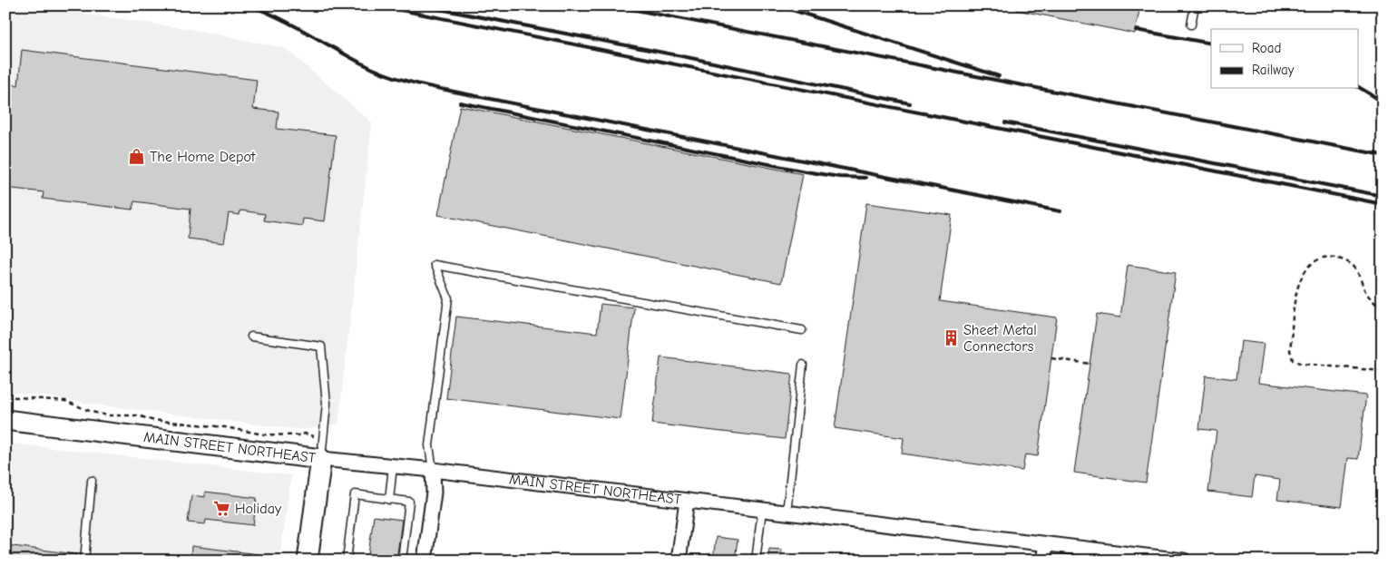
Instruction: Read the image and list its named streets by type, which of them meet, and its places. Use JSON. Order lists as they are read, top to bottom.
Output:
{
  "streets": {
    "street": ["MAIN STREET NORTHEAST"]
  },
  "places": {
    "shop": ["The Home Depot"],
    "building": ["Sheet Metal Connectors"],
    "supermarket": ["Holiday"]
  },
  "legend": ["Road", "Railway"]
}
